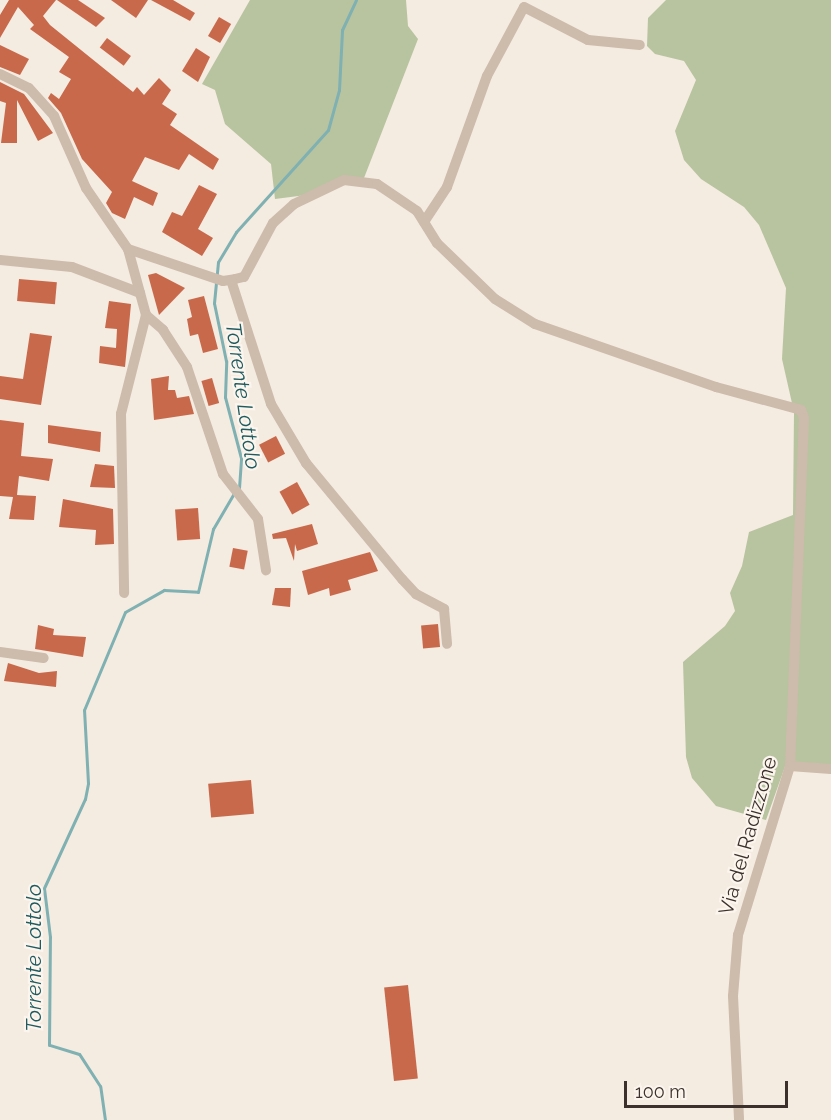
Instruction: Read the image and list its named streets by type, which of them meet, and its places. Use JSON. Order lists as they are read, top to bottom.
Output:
{
  "streets": {
    "street": ["Via del Radizzone"]
  },
  "water": ["Torrente Lottolo"],
  "scale_bar": "100 m"
}
